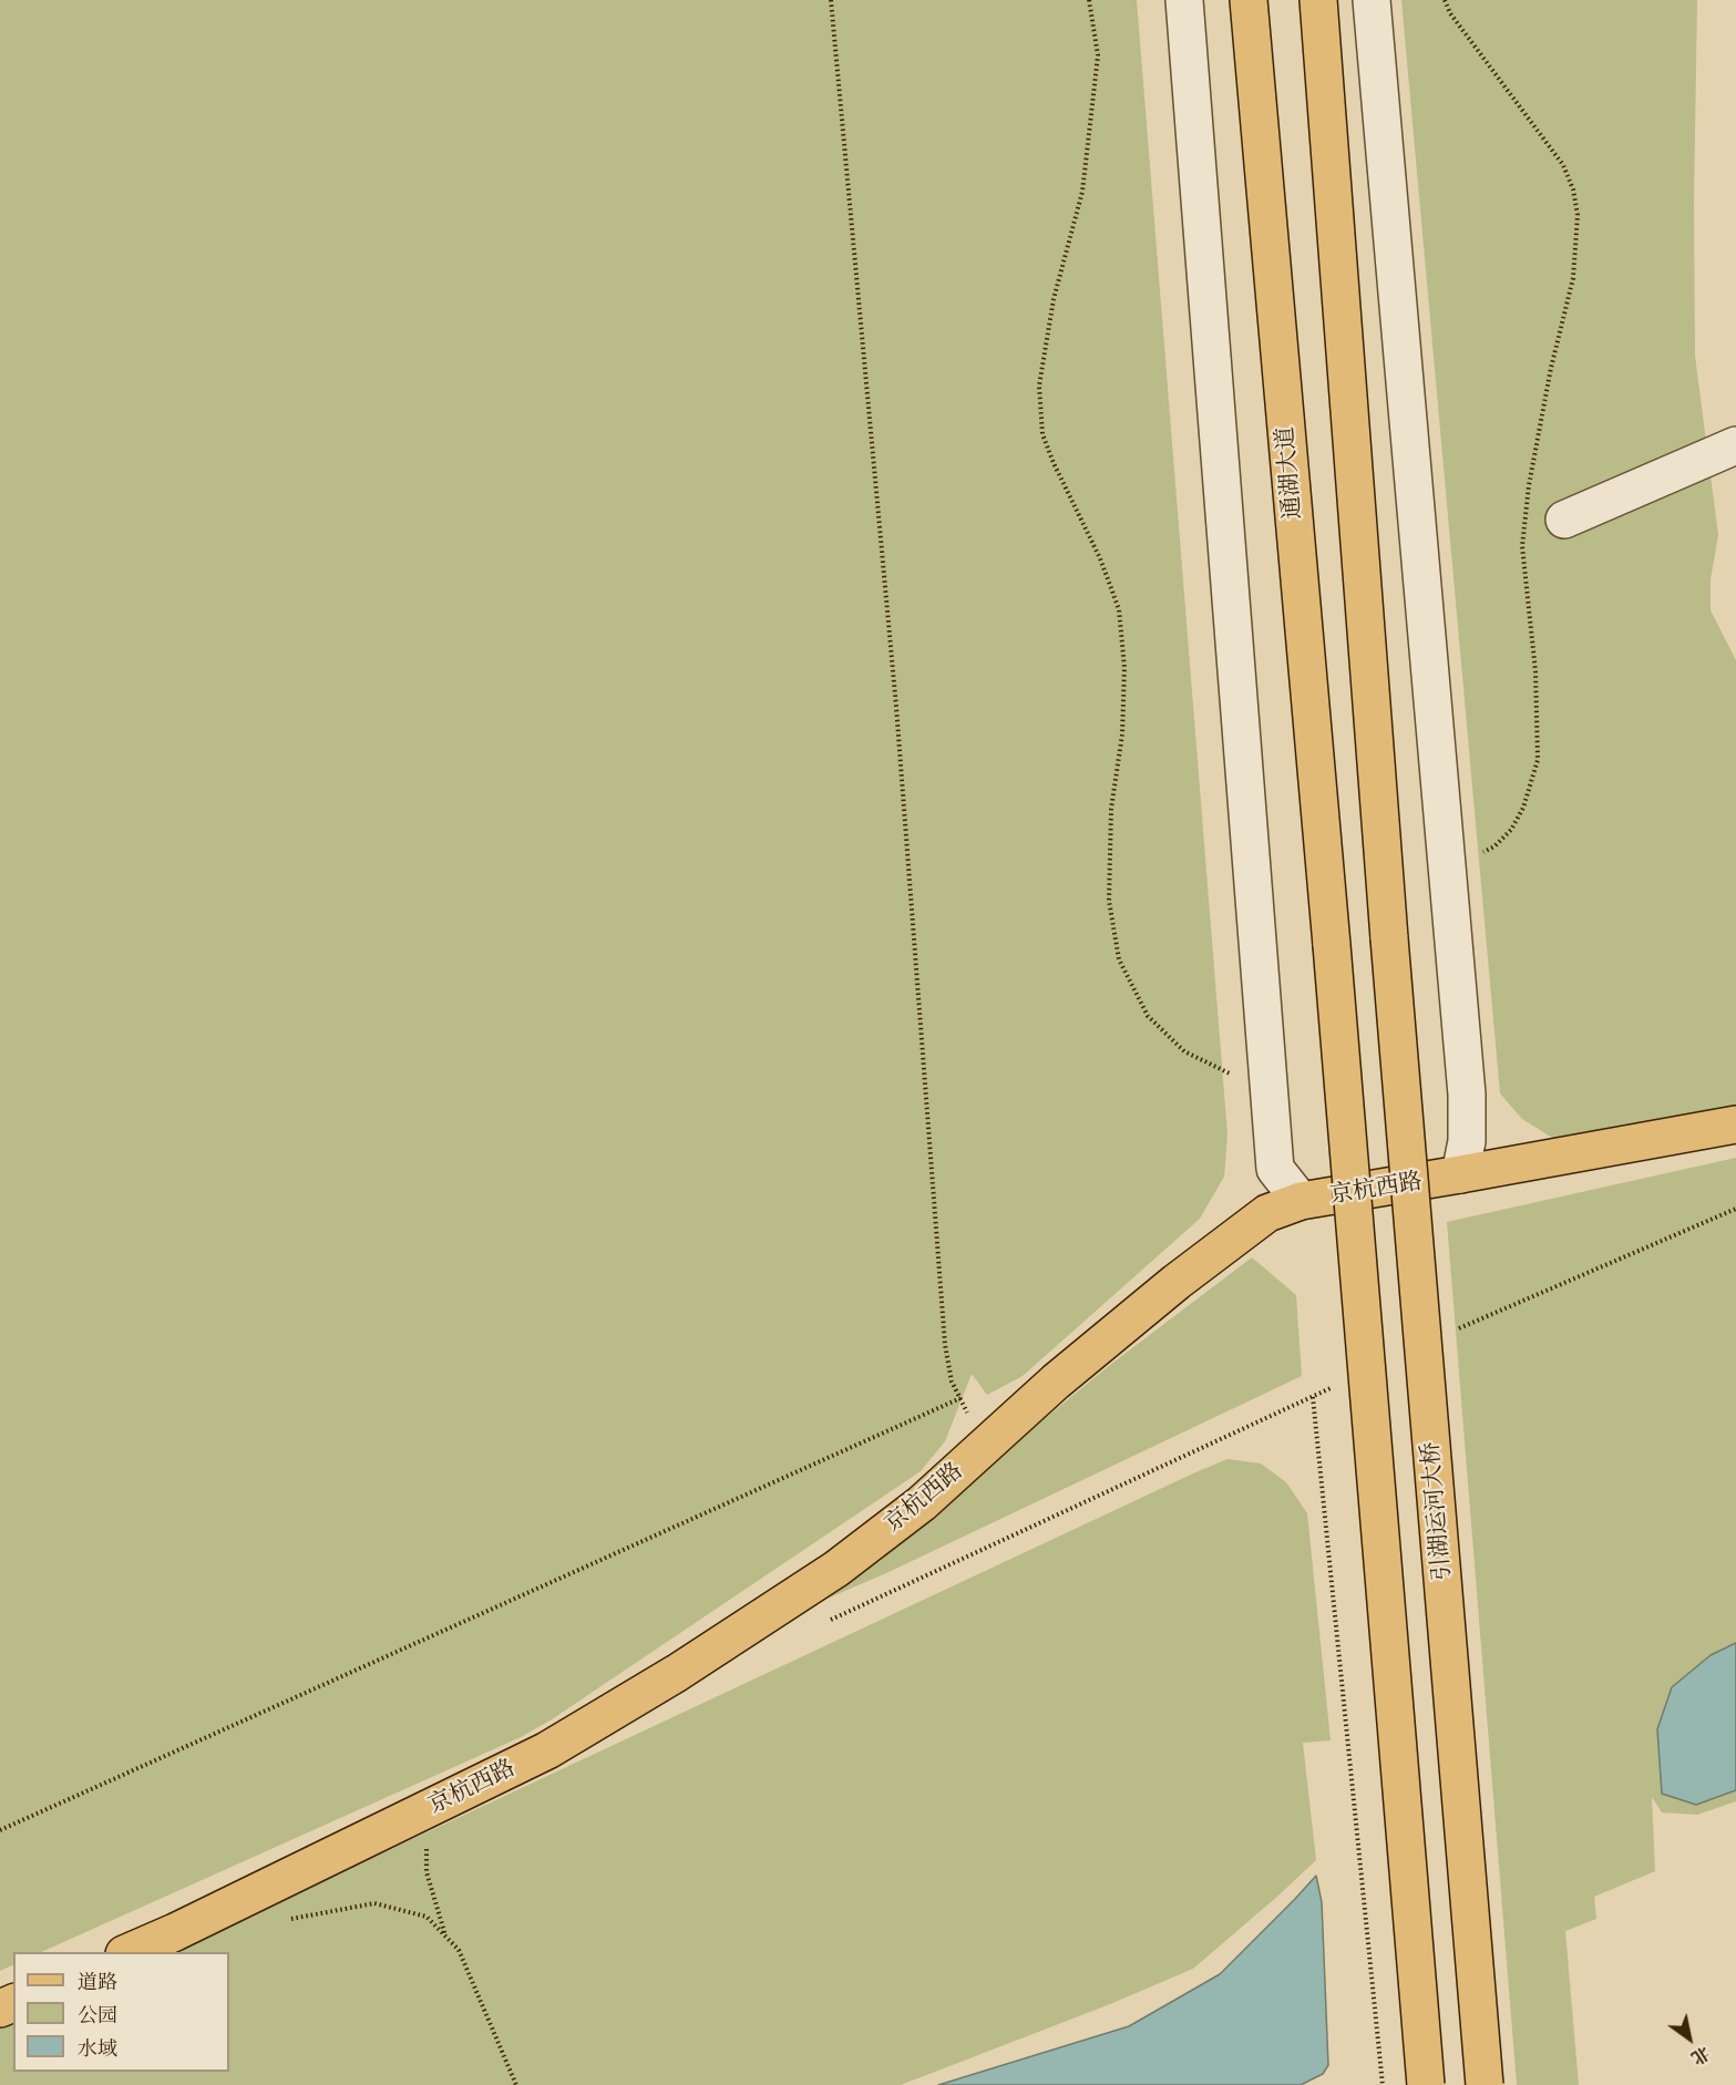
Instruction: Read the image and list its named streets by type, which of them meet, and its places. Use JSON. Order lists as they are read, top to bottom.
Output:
{
  "streets": {
    "main road": ["通湖大道", "京杭西路", "引湖运河大桥"]
  },
  "legend": ["道路", "公园", "水域"],
  "north": "bottom right"
}
